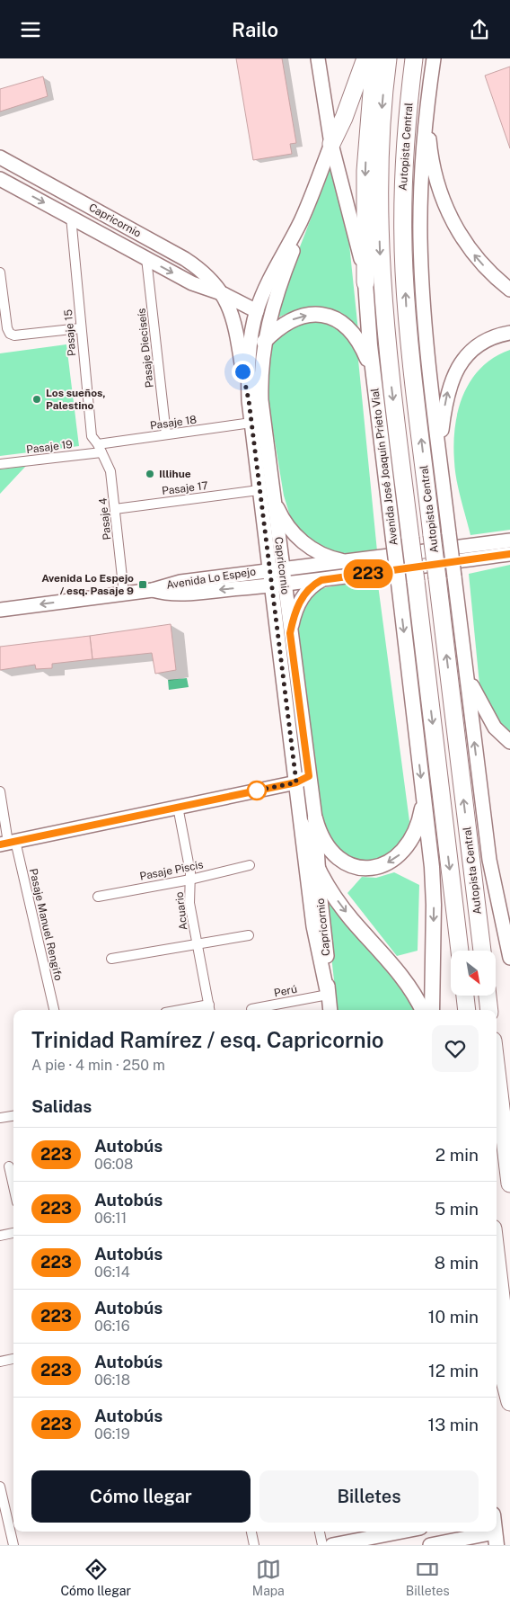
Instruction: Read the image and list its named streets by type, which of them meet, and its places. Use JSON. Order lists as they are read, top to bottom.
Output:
{
  "streets": {
    "highway": ["Autopista Central"],
    "main road": ["Capricornio", "Avenida José Joaquín Prieto Vial", "Avenida Lo Espejo"],
    "street": [
      "Pasaje 15",
      "Pasaje Dieciseís",
      "Pasaje 18",
      "Pasaje 19",
      "Pasaje 17",
      "Pasaje 4",
      "Pasaje Piscis",
      "Acuario",
      "Pasaje Manuel Rengifo",
      "Perú"
    ]
  },
  "crossings": [
    ["Capricornio", "Pasaje 15"],
    ["Capricornio", "Pasaje Dieciseís"],
    ["Capricornio", "Pasaje 18"],
    ["Capricornio", "Avenida José Joaquín Prieto Vial"],
    ["Capricornio", "Pasaje 17"],
    ["Capricornio", "Avenida Lo Espejo"],
    ["Capricornio", "Perú"],
    ["Pasaje 15", "Pasaje 18"],
    ["Pasaje 15", "Pasaje 19"],
    ["Pasaje 15", "Pasaje 4"],
    ["Pasaje Dieciseís", "Pasaje 18"],
    ["Pasaje 18", "Pasaje 19"],
    ["Pasaje 18", "Pasaje 4"],
    ["Pasaje 19", "Pasaje 4"],
    ["Pasaje 17", "Pasaje 4"],
    ["Pasaje 4", "Avenida Lo Espejo"],
    ["Pasaje Piscis", "Acuario"]
  ],
  "places": {
    "other": ["Los sueños, Palestino", "Illihue"],
    "transit": ["Avenida Lo Espejo / esq. Pasaje 9"]
  },
  "lines": ["bus line 223"],
  "north": "bottom right",
  "page": {
    "header": "Railo",
    "on_map": "223",
    "heading": [
      ["Trinidad Ramírez / esq. Capricornio", "A pie · 4 min · 250 m"],
      "Salidas"
    ],
    "list": [
      {
        "mark": "223",
        "name": "Autobús",
        "note": "06:08",
        "value": "2 min"
      },
      {
        "mark": "223",
        "name": "Autobús",
        "note": "06:11",
        "value": "5 min"
      },
      {
        "mark": "223",
        "name": "Autobús",
        "note": "06:14",
        "value": "8 min"
      },
      {
        "mark": "223",
        "name": "Autobús",
        "note": "06:16",
        "value": "10 min"
      },
      {
        "mark": "223",
        "name": "Autobús",
        "note": "06:18",
        "value": "12 min"
      },
      {
        "mark": "223",
        "name": "Autobús",
        "note": "06:19",
        "value": "13 min"
      }
    ],
    "buttons": ["Cómo llegar", "Billetes"],
    "tabs": ["Cómo llegar", "Mapa", "Billetes"]
  }
}
